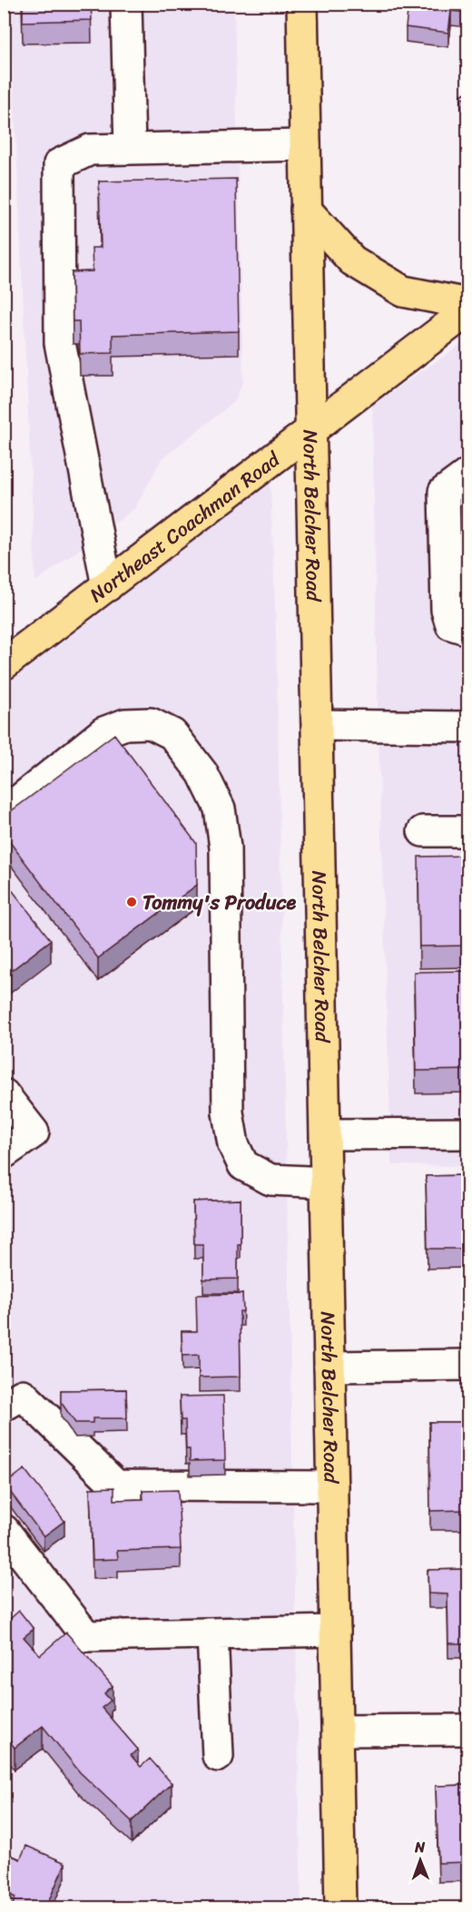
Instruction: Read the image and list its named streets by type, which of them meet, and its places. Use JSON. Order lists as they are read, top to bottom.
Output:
{
  "streets": {
    "main road": ["North Belcher Road", "Northeast Coachman Road"]
  },
  "crossings": [
    ["North Belcher Road", "Northeast Coachman Road"]
  ],
  "places": ["Tommy's Produce"],
  "north": "top"
}
